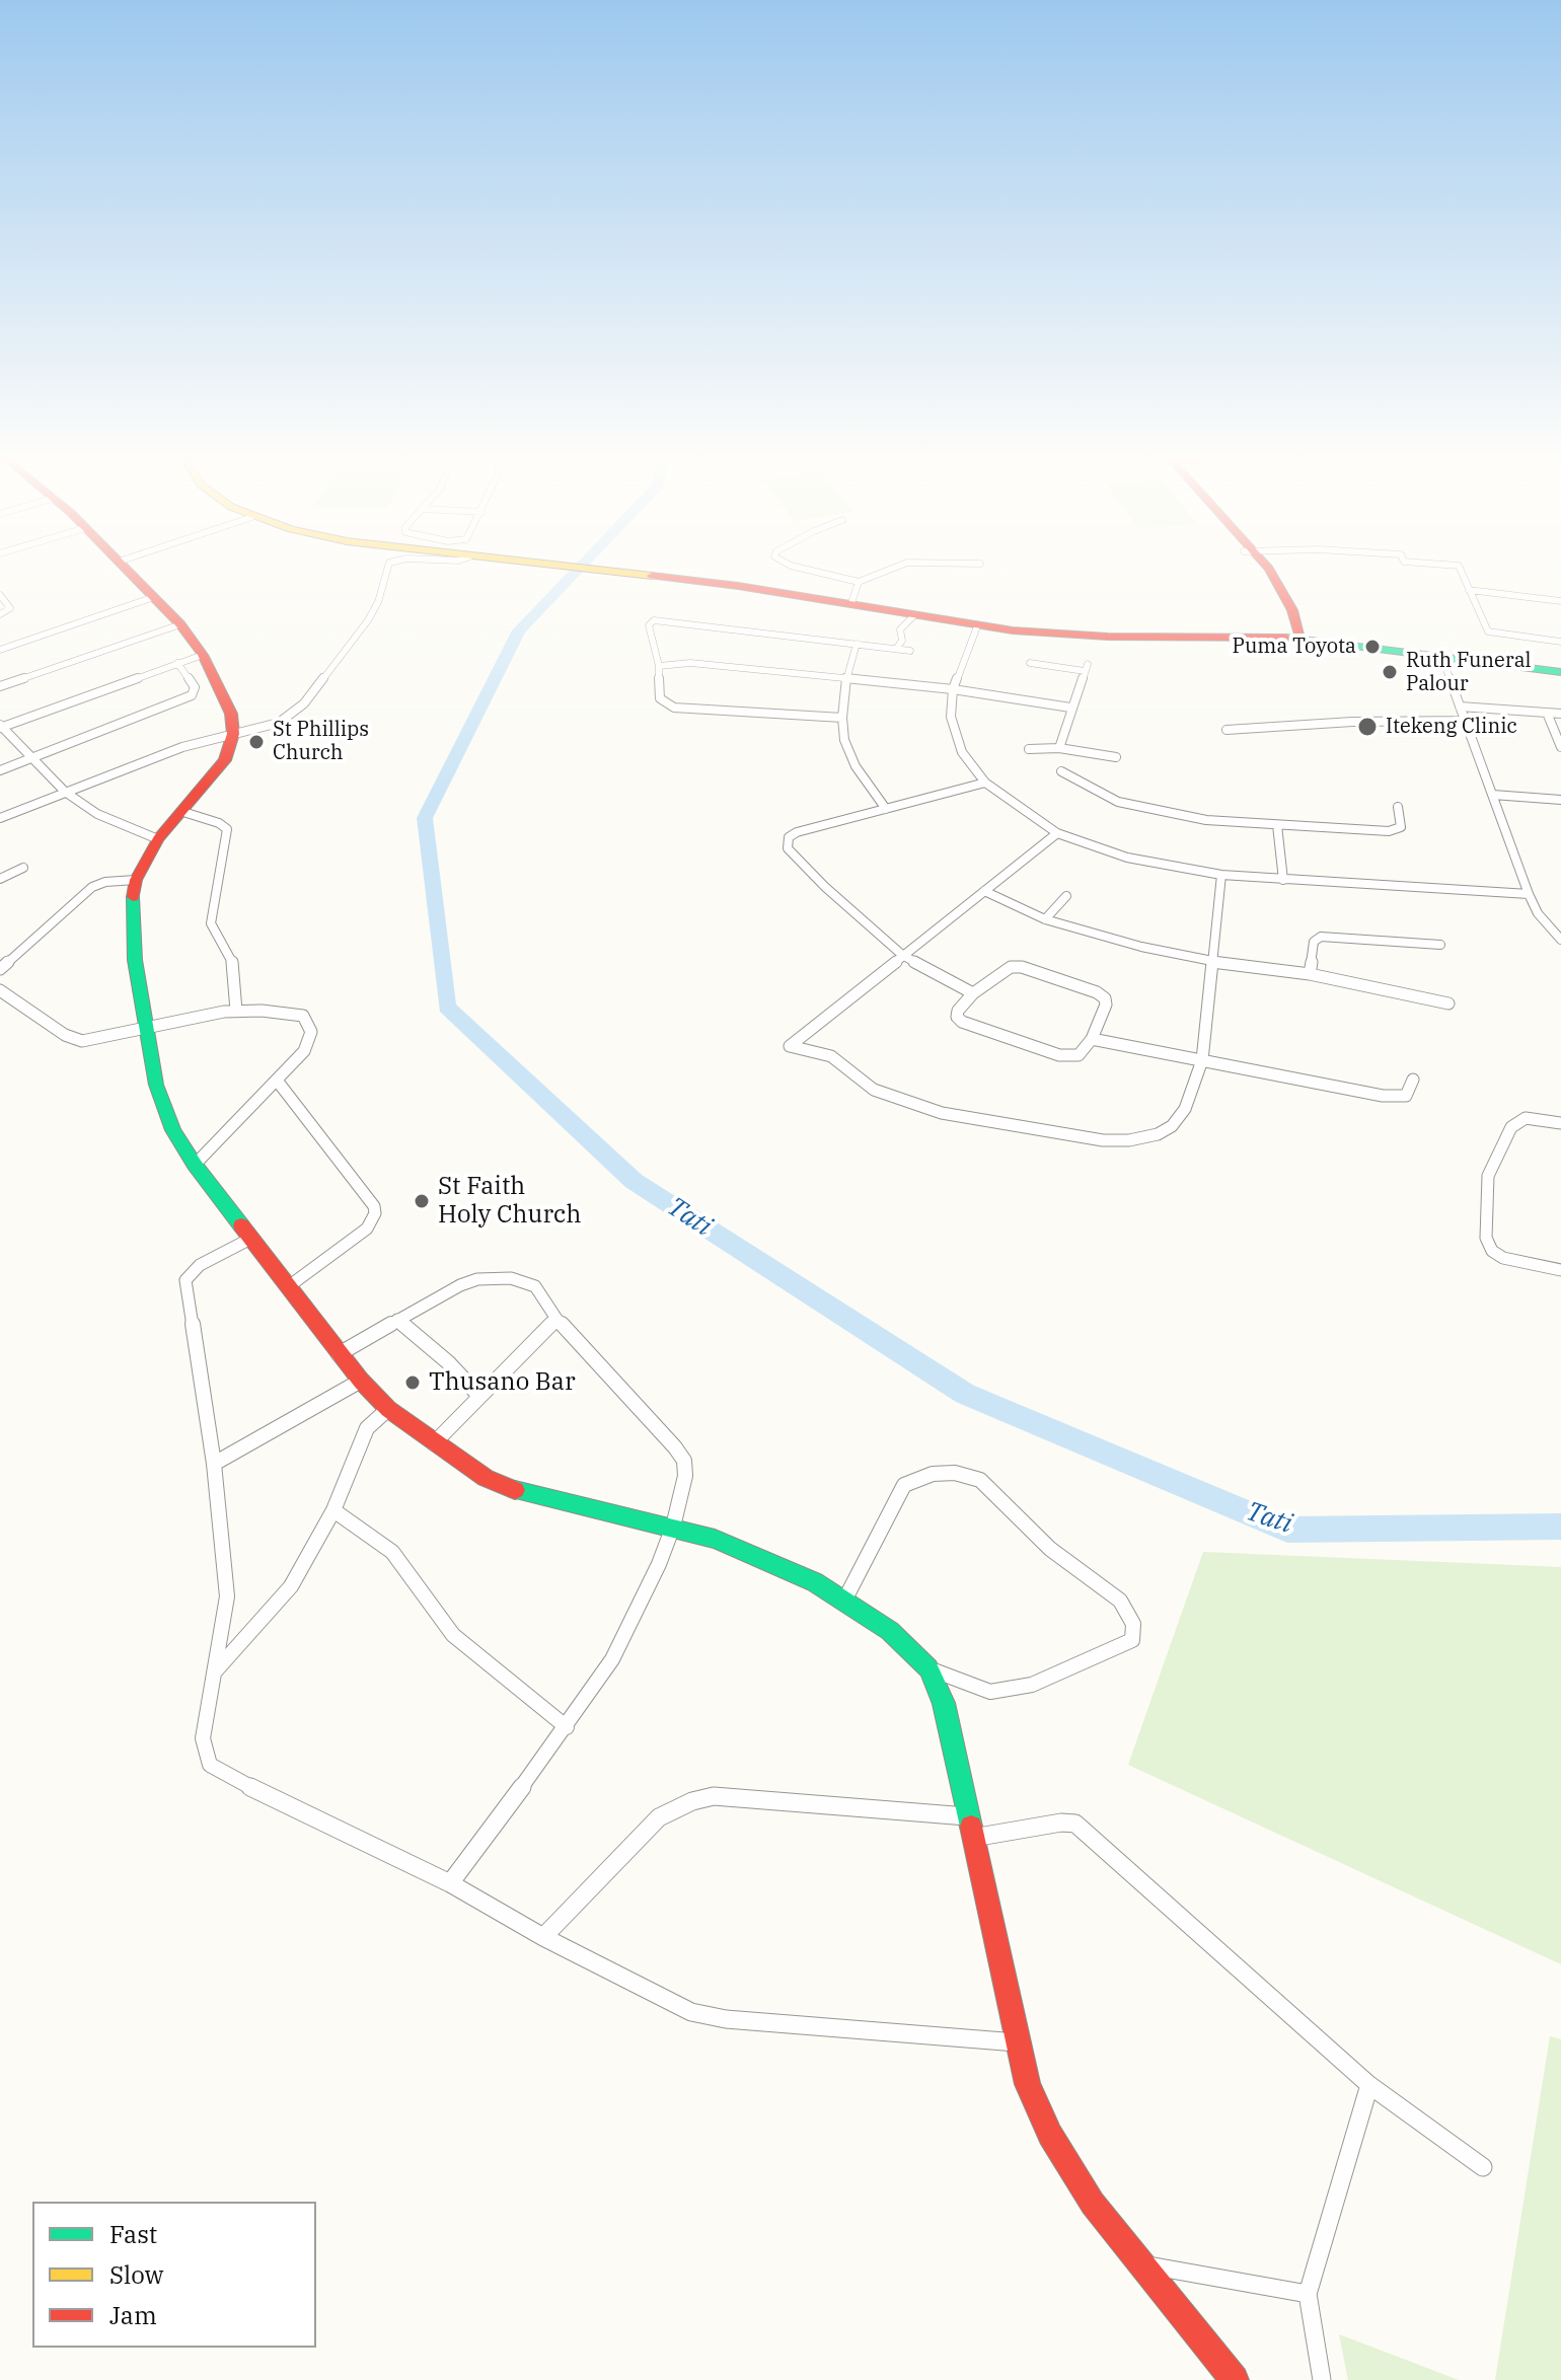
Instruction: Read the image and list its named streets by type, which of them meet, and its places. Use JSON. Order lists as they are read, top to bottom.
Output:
{
  "water": ["Tati"],
  "places": [
    "Puma Toyota",
    "Ruth Funeral Palour",
    "Itekeng Clinic",
    "St Phillips Church",
    "St Faith Holy Church",
    "Thusano Bar"
  ],
  "legend": ["Fast", "Slow", "Jam"]
}
